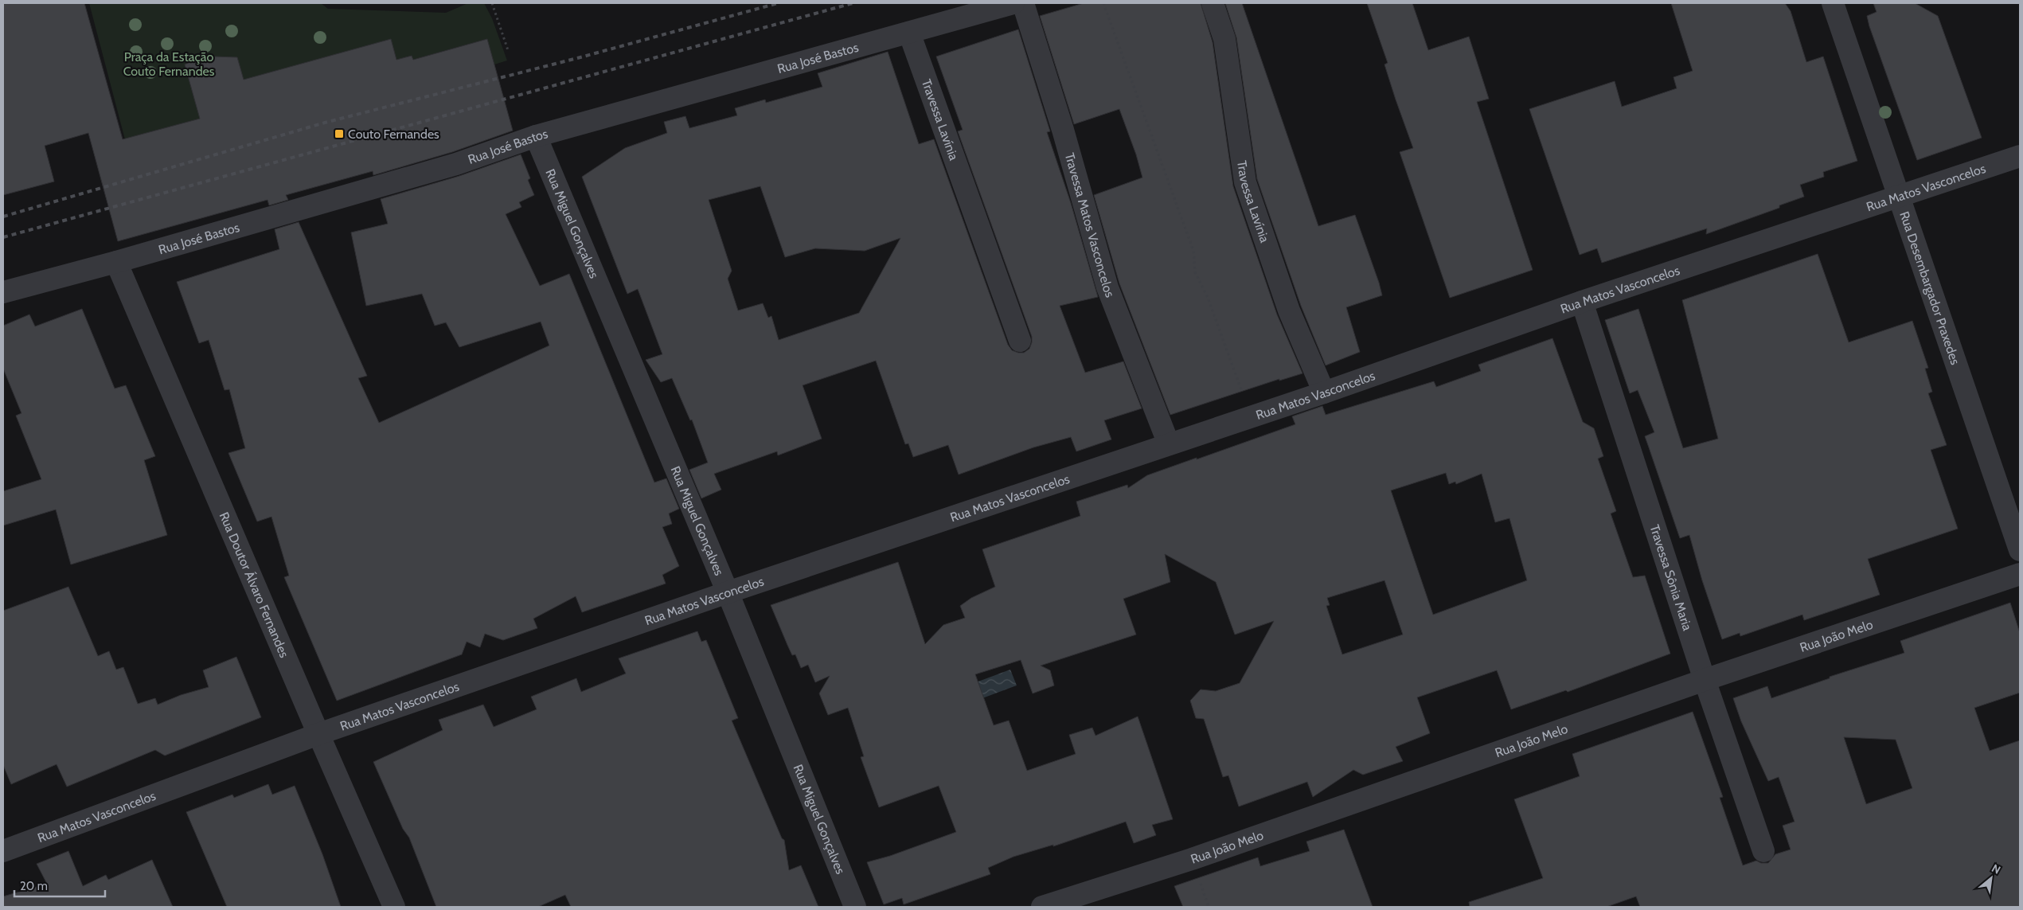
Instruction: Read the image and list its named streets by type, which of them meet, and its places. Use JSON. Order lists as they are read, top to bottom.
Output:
{
  "streets": {
    "street": [
      "Rua José Bastos",
      "Travessa Lavínia",
      "Rua Matos Vasconcelos",
      "Rua Miguel Gonçalves",
      "Travessa Matos Vasconcelos",
      "Rua Desembargador Praxedes",
      "Travessa Sônia Maria",
      "Rua Doutor Álvaro Fernandes",
      "Rua João Melo"
    ]
  },
  "crossings": [
    ["Rua José Bastos", "Travessa Lavínia"],
    ["Rua José Bastos", "Rua Miguel Gonçalves"],
    ["Rua José Bastos", "Rua Doutor Álvaro Fernandes"],
    ["Travessa Lavínia", "Rua Matos Vasconcelos"],
    ["Rua Matos Vasconcelos", "Rua Miguel Gonçalves"],
    ["Rua Matos Vasconcelos", "Travessa Matos Vasconcelos"],
    ["Rua Matos Vasconcelos", "Rua Desembargador Praxedes"],
    ["Rua Matos Vasconcelos", "Travessa Sônia Maria"],
    ["Rua Matos Vasconcelos", "Rua Doutor Álvaro Fernandes"],
    ["Travessa Sônia Maria", "Rua João Melo"]
  ],
  "parks": ["Praça da Estação Couto Fernandes"],
  "places": {
    "transit": ["Couto Fernandes"]
  },
  "scale_bar": "20 m",
  "north": "top right"
}
